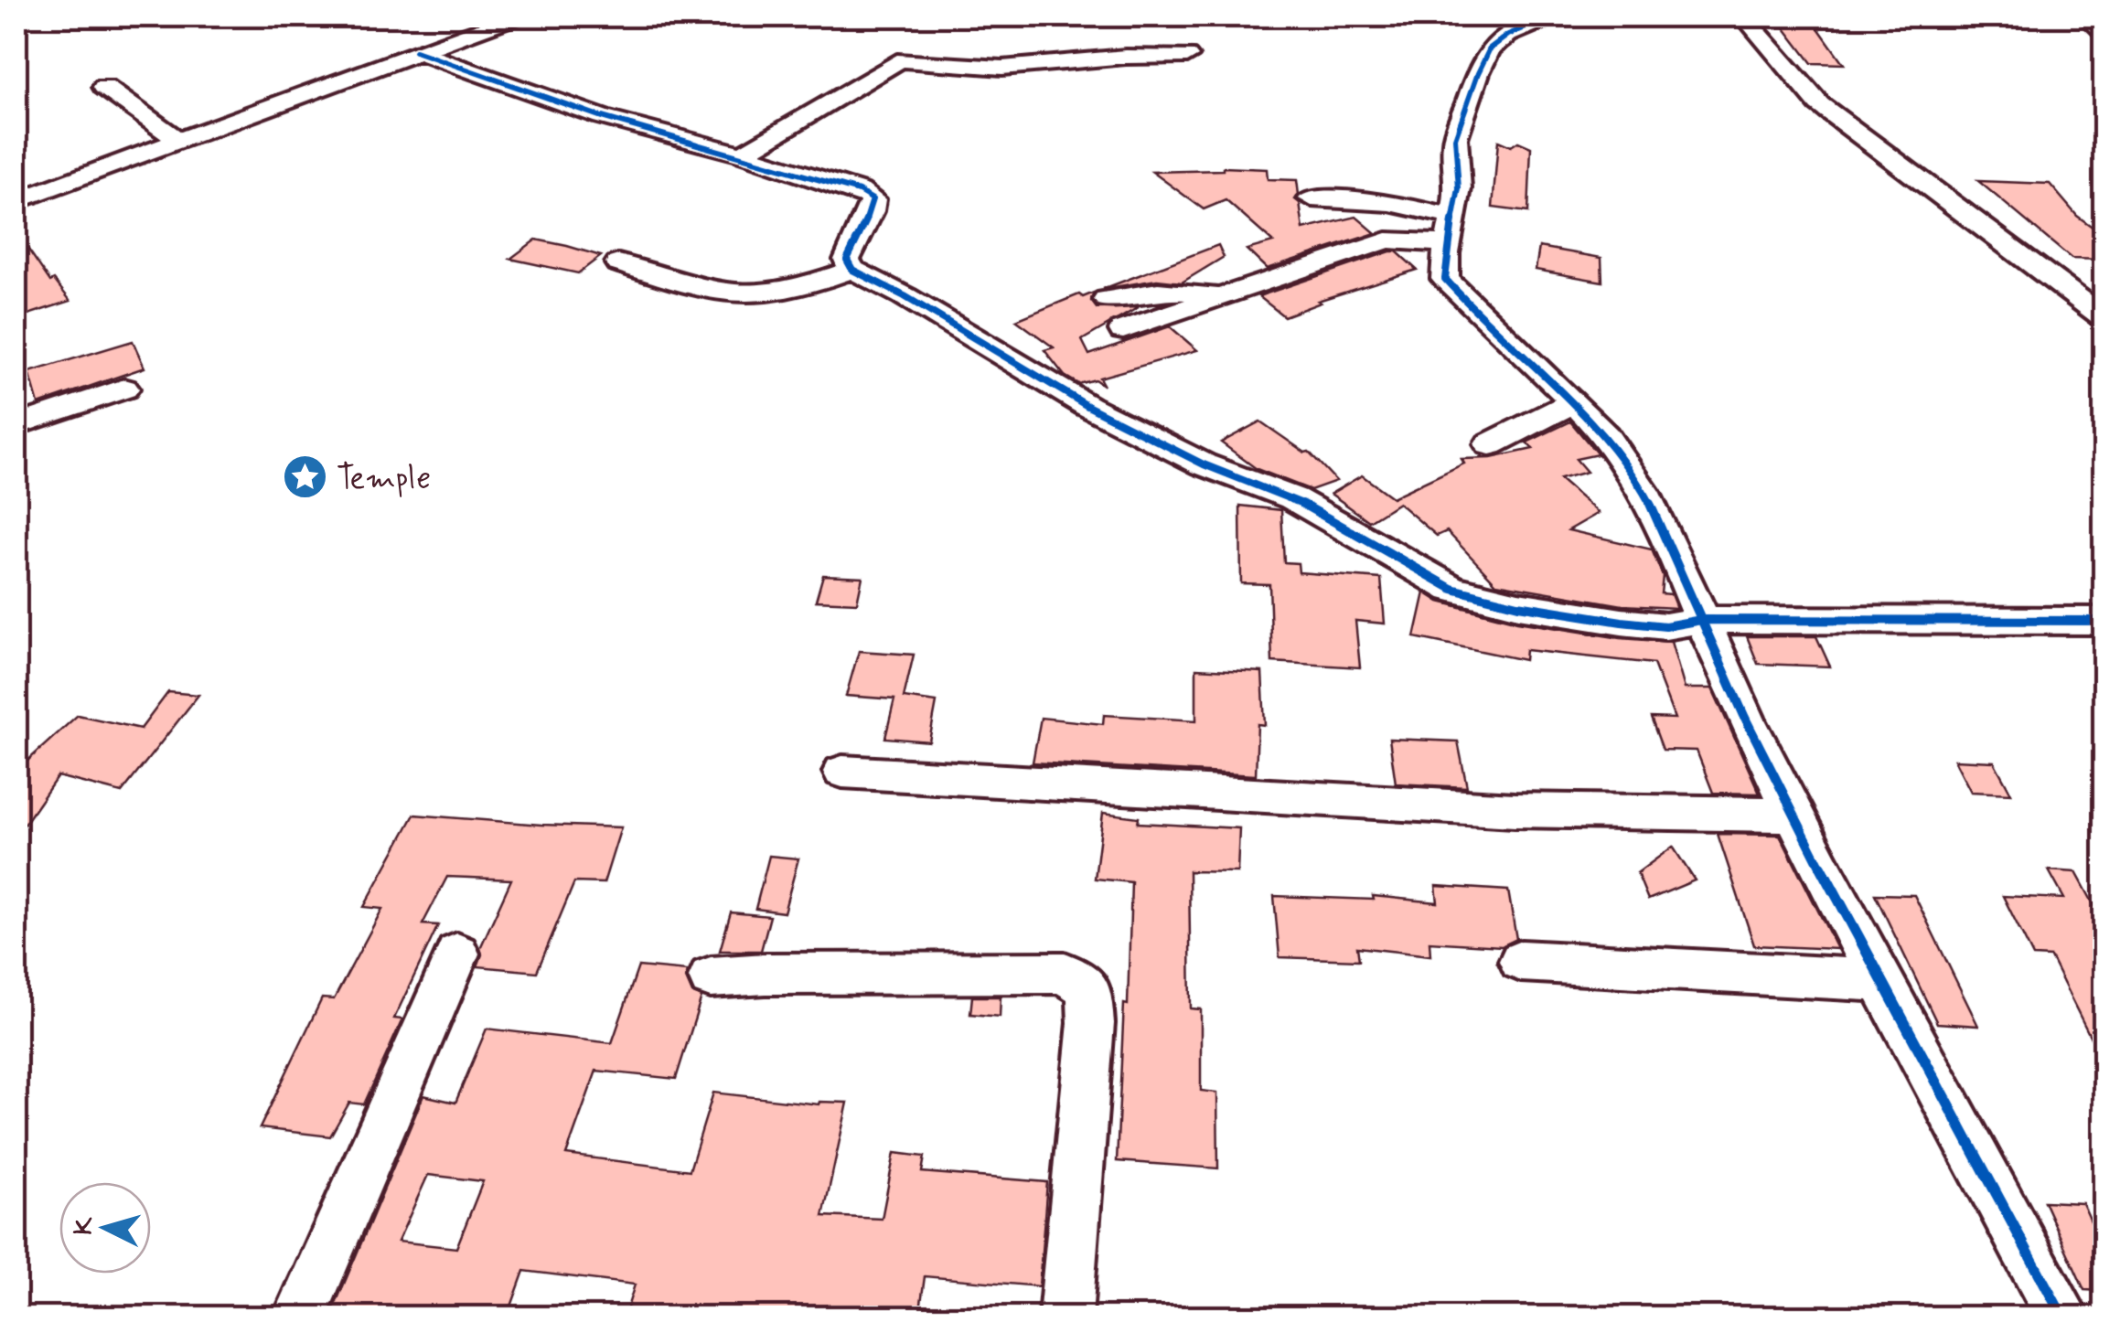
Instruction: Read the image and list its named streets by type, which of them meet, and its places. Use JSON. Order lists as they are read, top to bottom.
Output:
{
  "places": {
    "place": ["Temple"]
  },
  "north": "left"
}
